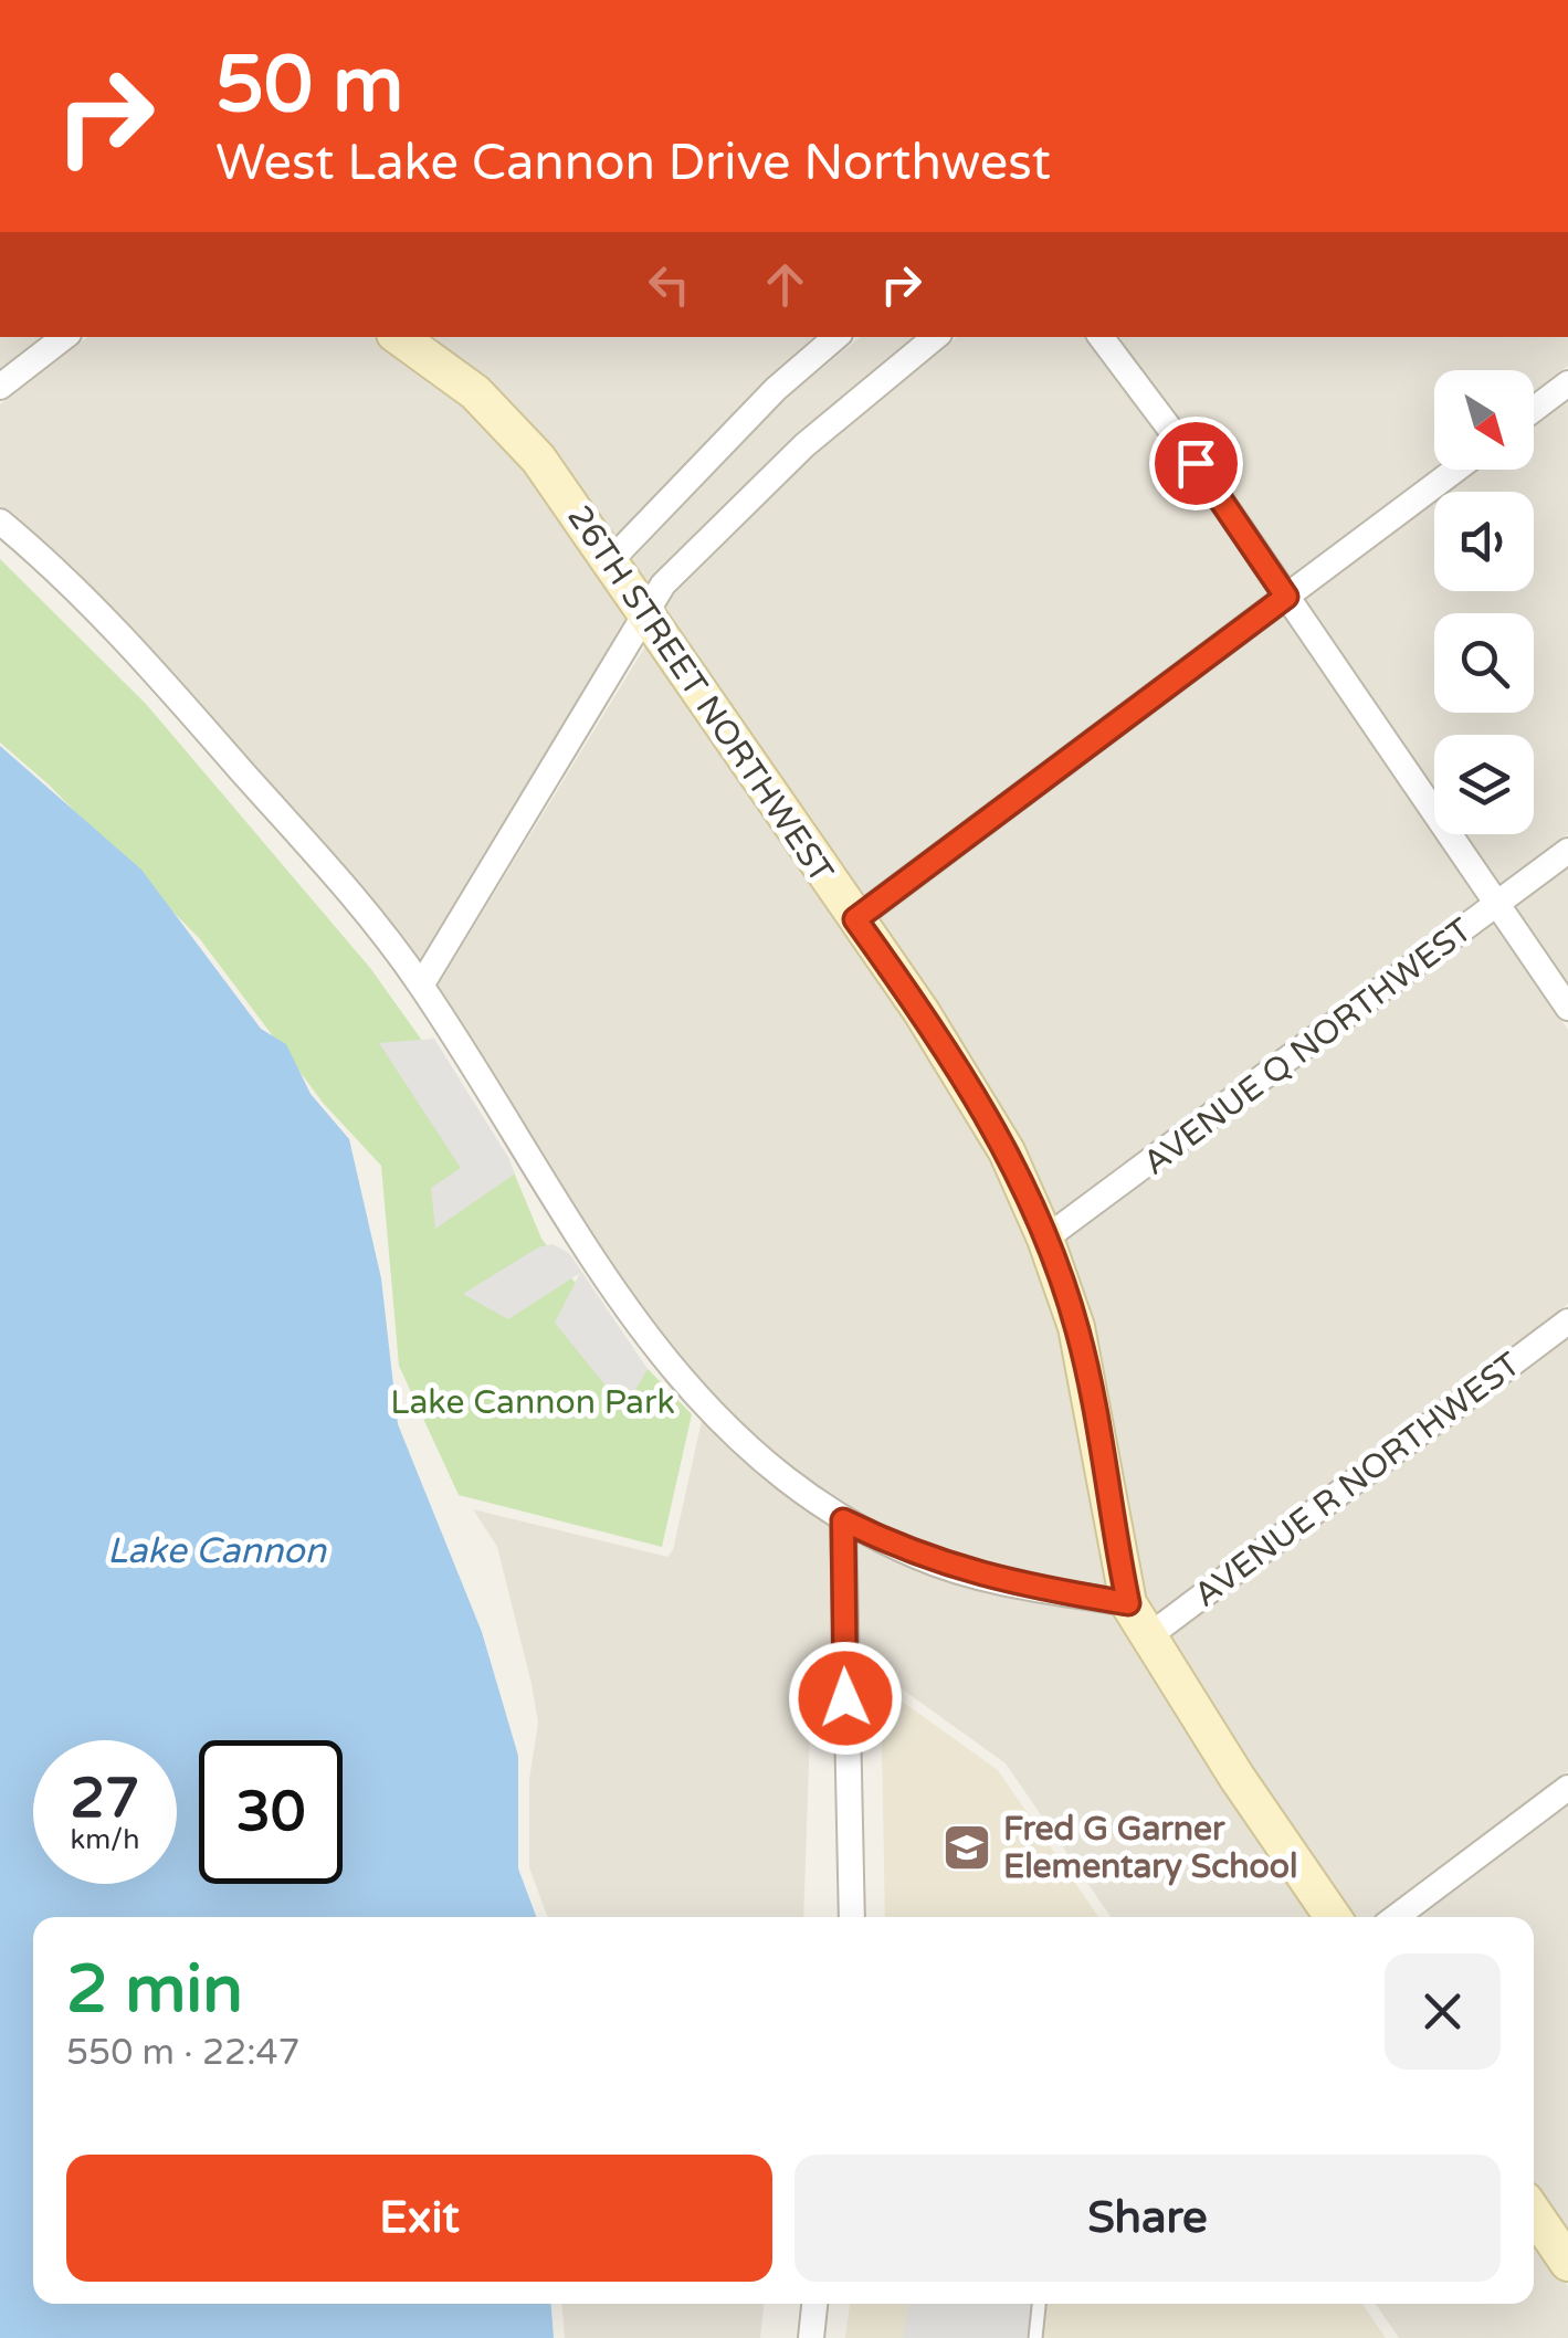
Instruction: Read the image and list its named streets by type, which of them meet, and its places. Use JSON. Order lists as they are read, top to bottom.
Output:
{
  "streets": {
    "street": ["26TH STREET NORTHWEST", "AVENUE Q NORTHWEST", "AVENUE R NORTHWEST"]
  },
  "crossings": [
    ["26TH STREET NORTHWEST", "AVENUE Q NORTHWEST"],
    ["26TH STREET NORTHWEST", "AVENUE R NORTHWEST"]
  ],
  "water": ["Lake Cannon"],
  "parks": ["Lake Cannon Park"],
  "places": {
    "school or university": ["Fred G Garner Elementary School"]
  },
  "north": "bottom right",
  "page": {
    "turn": ["50 m", "West Lake Cannon Drive Northwest"],
    "speed": "27 km/h",
    "limit": "30",
    "heading": ["2 min", "550 m · 22:47"],
    "buttons": ["Exit", "Share"]
  }
}
